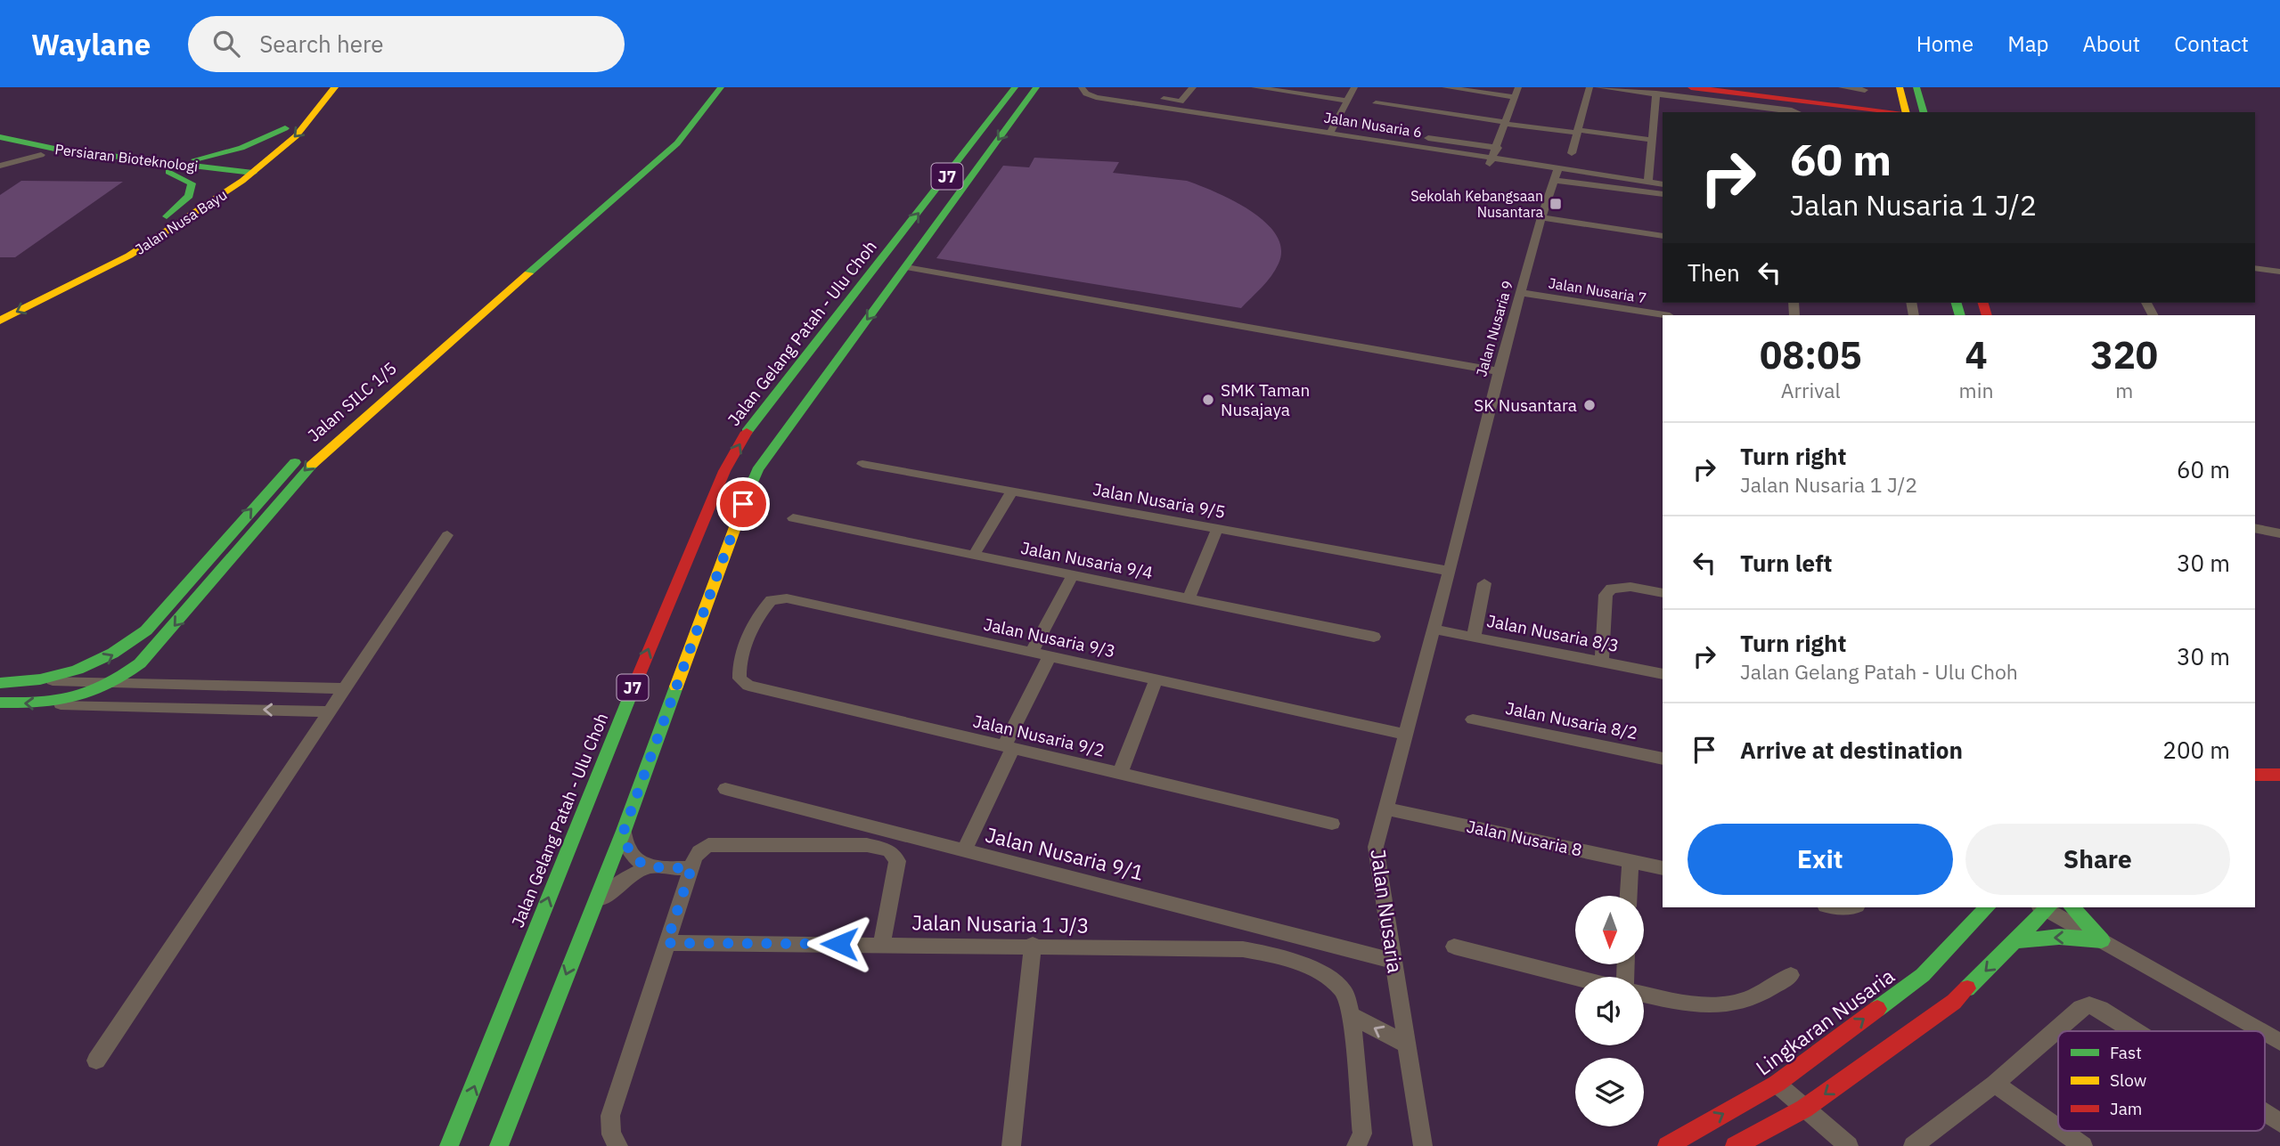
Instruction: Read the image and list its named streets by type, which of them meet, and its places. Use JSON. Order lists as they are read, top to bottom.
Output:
{
  "streets": {
    "main road": [
      "Persiaran Bioteknologi",
      "J7",
      "Jalan Nusa Bayu",
      "Jalan Gelang Patah - Ulu Choh",
      "Jalan SILC 1/5",
      "Lingkaran Nusaria"
    ],
    "street": [
      "Jalan Nusaria 6",
      "Jalan Nusaria 7",
      "Jalan Nusaria 9",
      "Jalan Nusaria 9/5",
      "Jalan Nusaria 9/4",
      "Jalan Nusaria 8/3",
      "Jalan Nusaria 9/3",
      "Jalan Nusaria 8/2",
      "Jalan Nusaria 9/2",
      "Jalan Nusaria 8",
      "Jalan Nusaria 9/1",
      "Jalan Nusaria",
      "Jalan Nusaria 1 J/3"
    ]
  },
  "crossings": [
    ["Jalan Nusaria 6", "Jalan Nusaria 9"],
    ["Persiaran Bioteknologi", "Jalan Nusa Bayu"],
    ["Jalan Nusaria 7", "Jalan Nusaria 9"],
    ["Jalan Nusaria 9", "Jalan Nusaria 9/5"],
    ["Jalan Nusaria 9", "Jalan Nusaria"],
    ["Jalan Nusaria 9/5", "Jalan Nusaria"],
    ["Jalan Nusaria 8/3", "Jalan Nusaria"],
    ["Jalan Nusaria 9/3", "Jalan Nusaria 9/2"],
    ["Jalan Nusaria 9/3", "Jalan Nusaria"],
    ["Jalan Nusaria 8", "Jalan Nusaria"],
    ["Jalan Nusaria 9/1", "Jalan Nusaria"]
  ],
  "places": {
    "transit": ["Sekolah Kebangsaan Nusantara"],
    "other": ["SMK Taman Nusajaya", "SK Nusantara"]
  },
  "legend": ["Fast", "Slow", "Jam"],
  "north": "bottom",
  "page": {
    "header": "Waylane",
    "search": "Search here",
    "nav": [
      "Home",
      "Map",
      "About",
      "Contact"
    ],
    "turn": ["60 m", "Jalan Nusaria 1 J/2"],
    "then": "Then",
    "eta": [
      "08:05",
      "Arrival",
      "4",
      "min",
      "320",
      "m"
    ],
    "list": [
      {
        "name": "Turn right",
        "note": "Jalan Nusaria 1 J/2",
        "value": "60 m"
      },
      {
        "name": "Turn left",
        "value": "30 m"
      },
      {
        "name": "Turn right",
        "note": "Jalan Gelang Patah - Ulu Choh",
        "value": "30 m"
      },
      {
        "name": "Arrive at destination",
        "value": "200 m"
      }
    ],
    "buttons": ["Exit", "Share"]
  }
}
